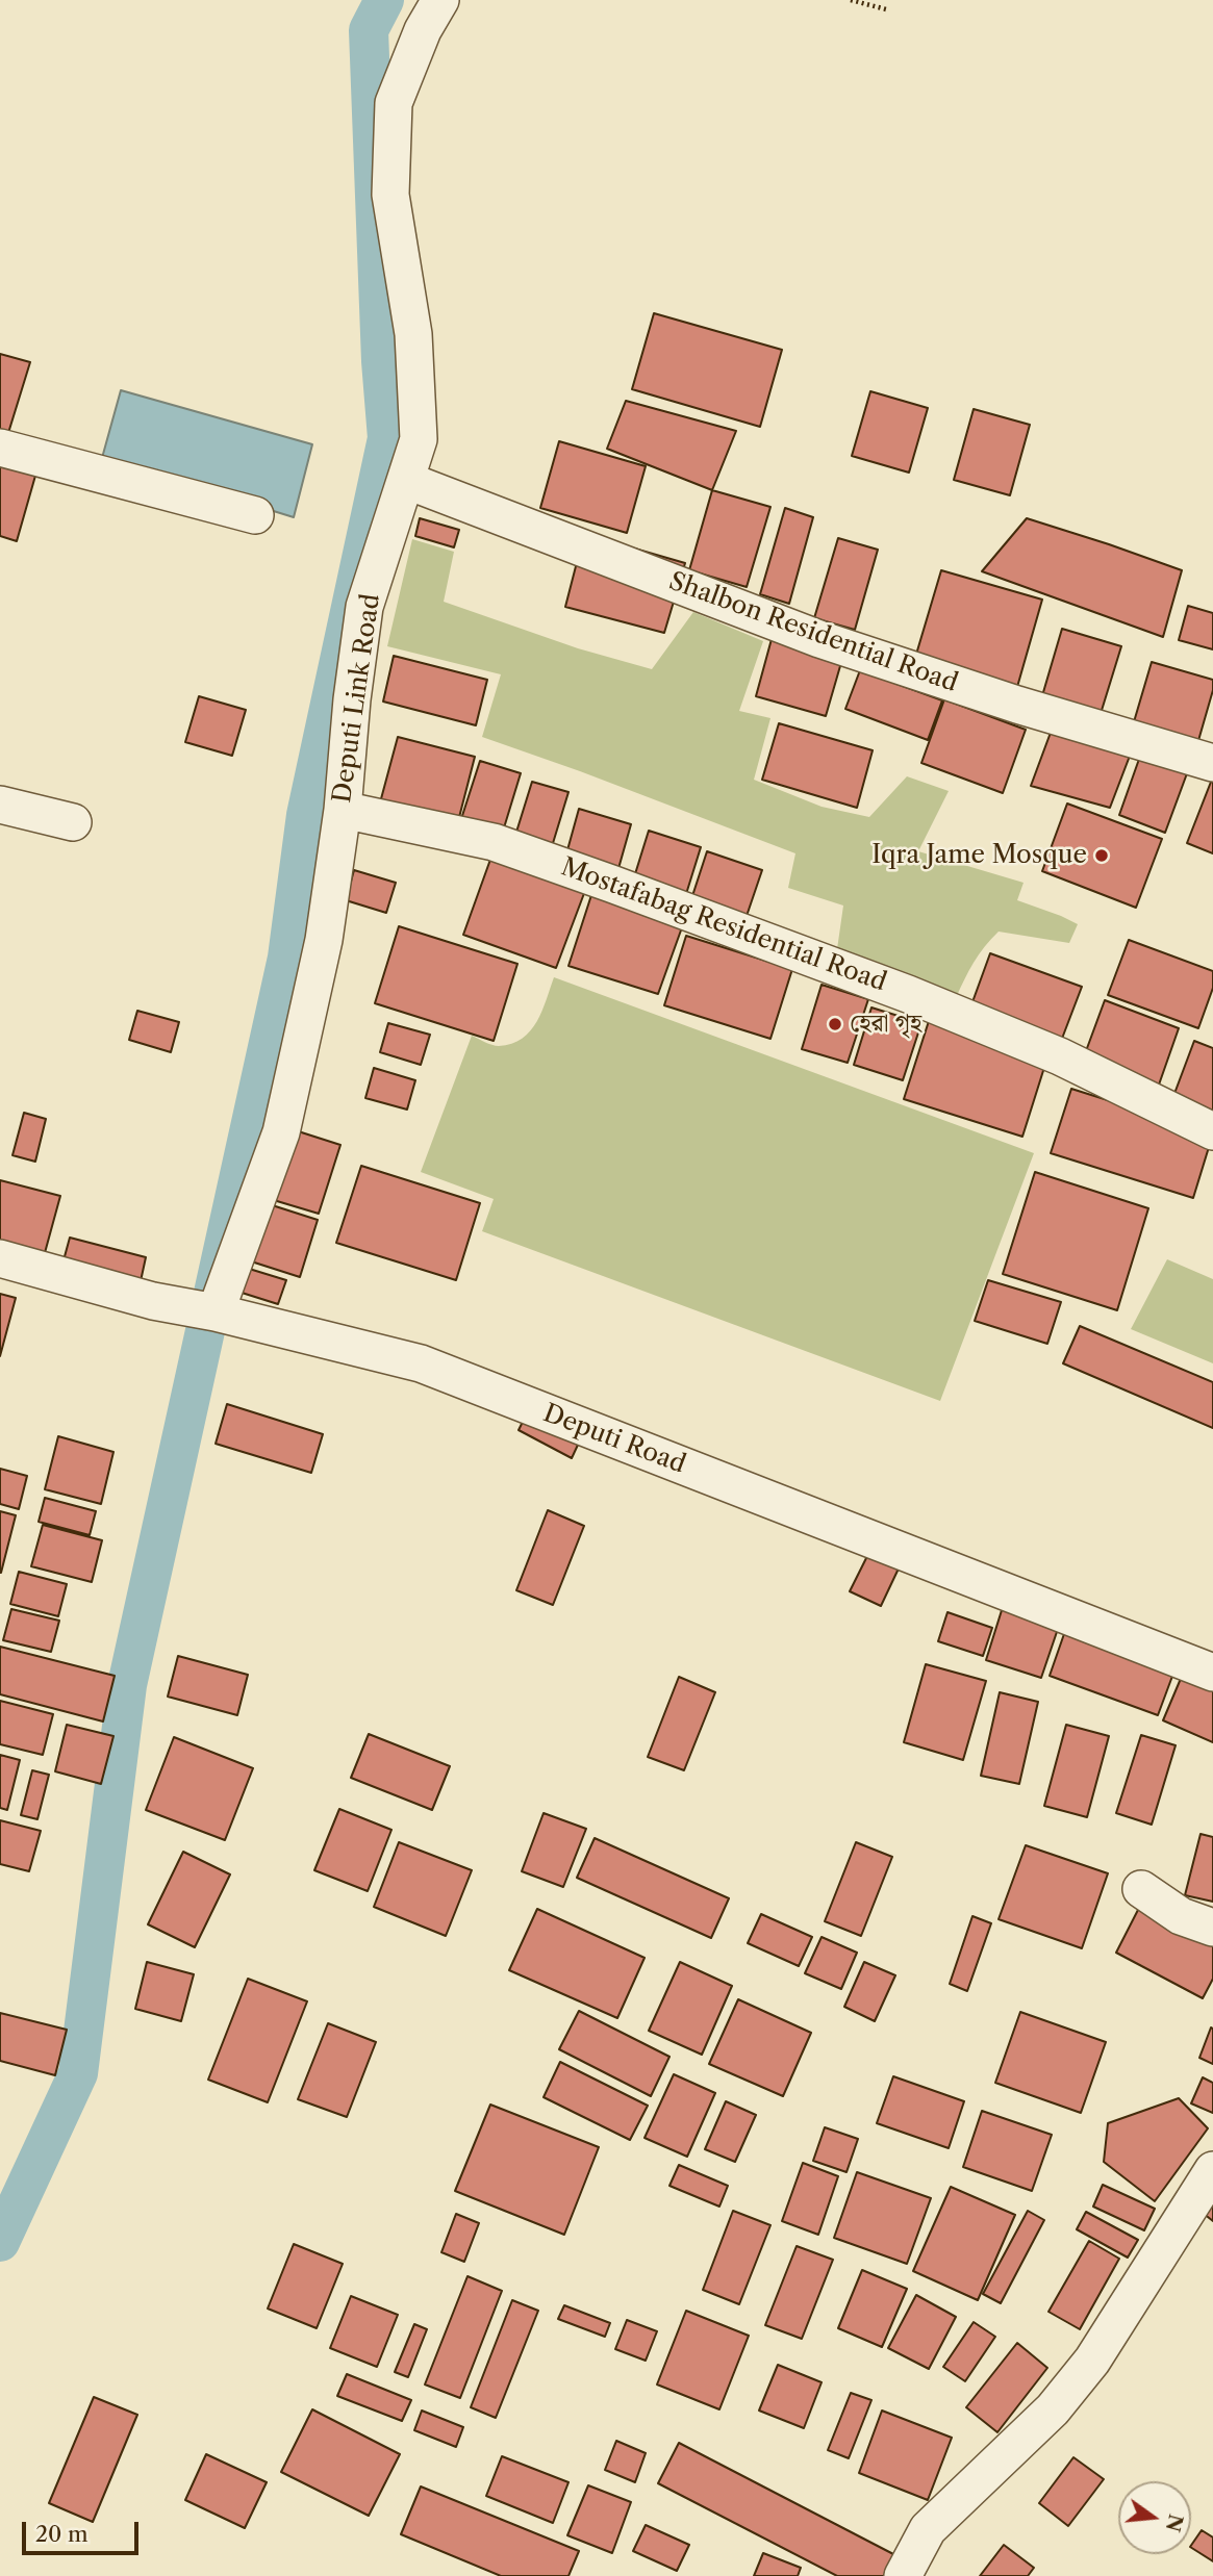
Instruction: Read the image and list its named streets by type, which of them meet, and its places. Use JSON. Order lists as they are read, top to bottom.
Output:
{
  "streets": {
    "street": [
      "Shalbon Residential Road",
      "Deputi Link Road",
      "Mostafabag Residential Road",
      "Deputi Road"
    ]
  },
  "crossings": [
    ["Deputi Link Road", "Mostafabag Residential Road"],
    ["Deputi Link Road", "Deputi Road"]
  ],
  "places": ["Iqra Jame Mosque", "হেরা গৃহ"],
  "scale_bar": "20 m",
  "north": "right"
}
